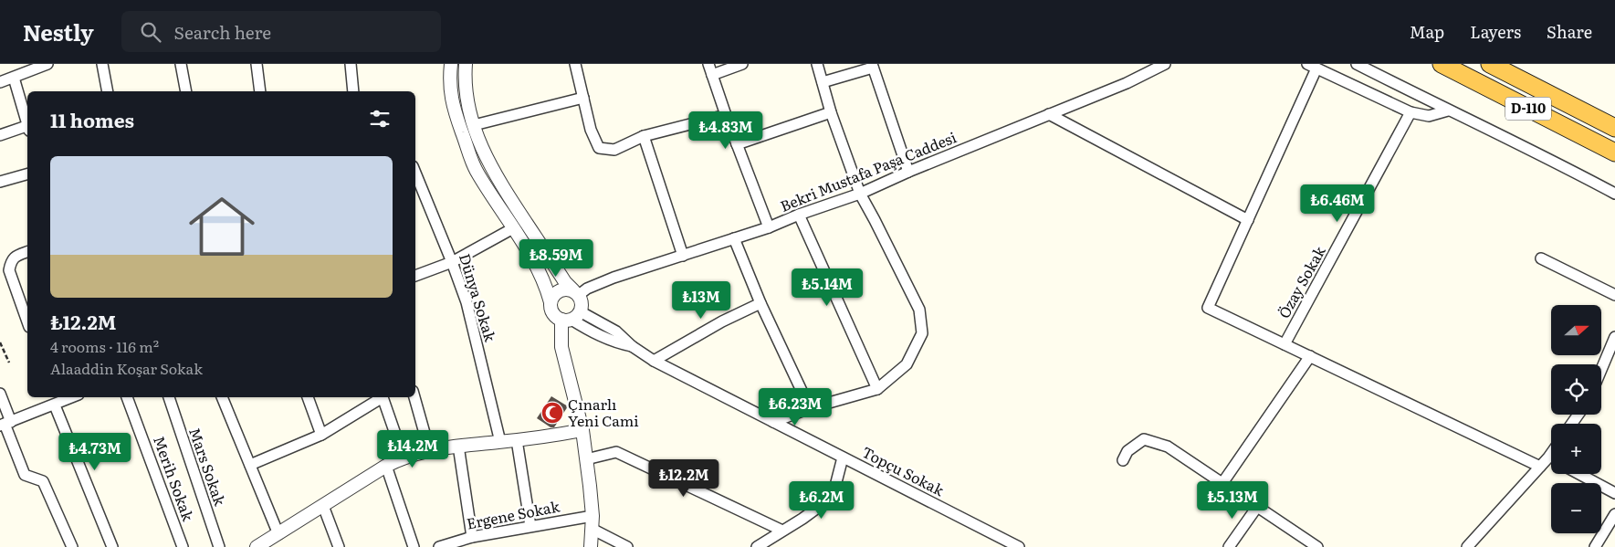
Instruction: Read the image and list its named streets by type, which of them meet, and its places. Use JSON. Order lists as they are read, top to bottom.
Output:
{
  "streets": {
    "highway": ["D-110"],
    "street": [
      "Bekri Mustafa Paşa Caddesi",
      "Özay Sokak",
      "Dünya Sokak",
      "Mars Sokak",
      "Topçu Sokak",
      "Merih Sokak",
      "Ergene Sokak"
    ]
  },
  "crossings": [
    ["Bekri Mustafa Paşa Caddesi", "Topçu Sokak"]
  ],
  "places": {
    "mosque": ["Çınarlı Yeni Cami"]
  },
  "north": "right",
  "page": {
    "header": "Nestly",
    "search": "Search here",
    "nav": ["Map", "Layers", "Share"],
    "heading": "11 homes",
    "price": [
      "₺4.83M",
      "₺6.46M",
      "₺8.59M",
      "₺5.14M",
      "₺13M",
      "₺6.23M",
      "₺14.2M",
      "₺4.73M",
      "₺12.2M",
      "₺6.2M",
      "₺5.13M"
    ],
    "list": [
      {
        "name": "₺12.2M",
        "note": "4 rooms · 116 m² · Alaaddin Koşar Sokak"
      }
    ],
    "map_buttons": ["+", "−"]
  }
}
